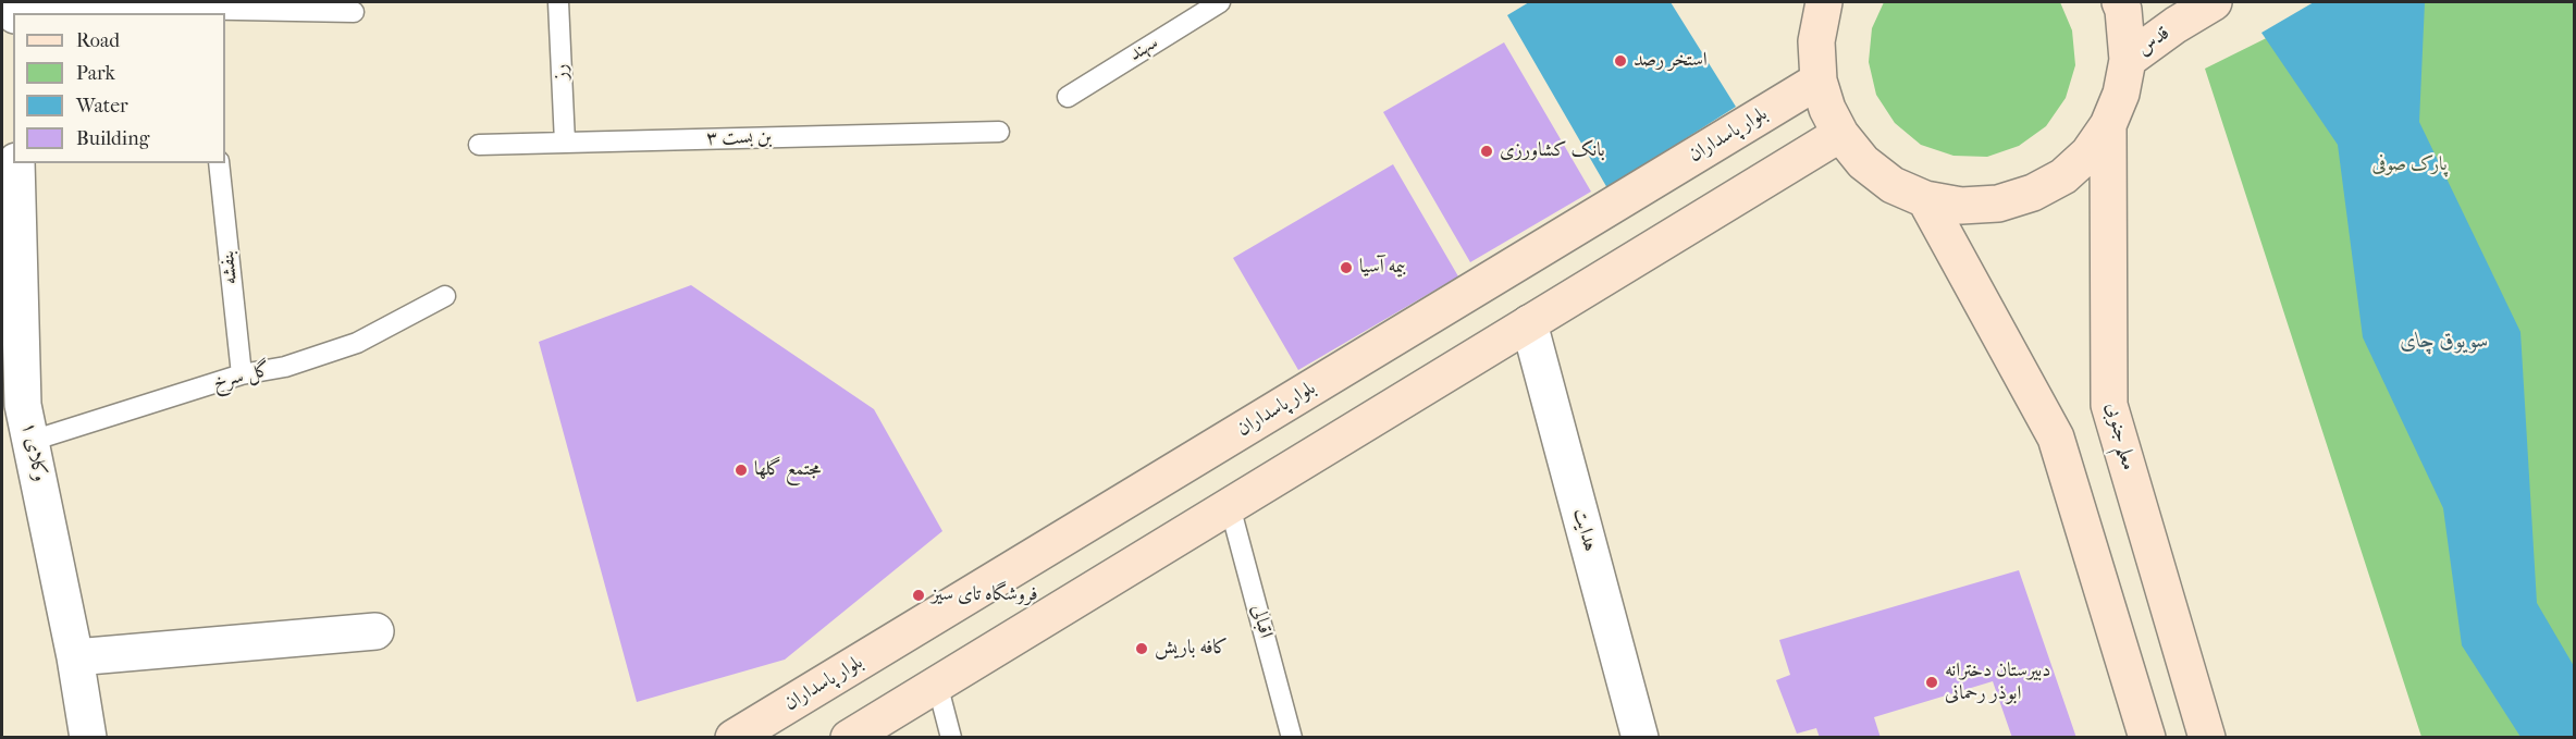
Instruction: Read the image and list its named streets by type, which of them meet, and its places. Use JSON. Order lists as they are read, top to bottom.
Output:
{
  "streets": {
    "street": [
      "قدس",
      "بلوار پاسداران",
      "معلم جنوبی",
      "وکلای ۱",
      "هدایت"
    ],
    "lane": [
      "سهند",
      "رز",
      "بن بست ۳",
      "بنفشه",
      "گل سرخ",
      "اقبالی"
    ]
  },
  "crossings": [
    ["رز", "بن بست ۳"],
    ["بنفشه", "گل سرخ"],
    ["گل سرخ", "وکلای ۱"]
  ],
  "water": ["سویوق چای"],
  "parks": ["پارک صوفی"],
  "places": [
    "استخر رصد",
    "بانک کشاورزی",
    "بیمه آسیا",
    "مجتمع گلها",
    "فروشگاه تای سیز",
    "کافه باریش",
    "دبیرستان دخترانه ابوذر رحمانی"
  ],
  "legend": [
    "Road",
    "Park",
    "Water",
    "Building"
  ]
}
